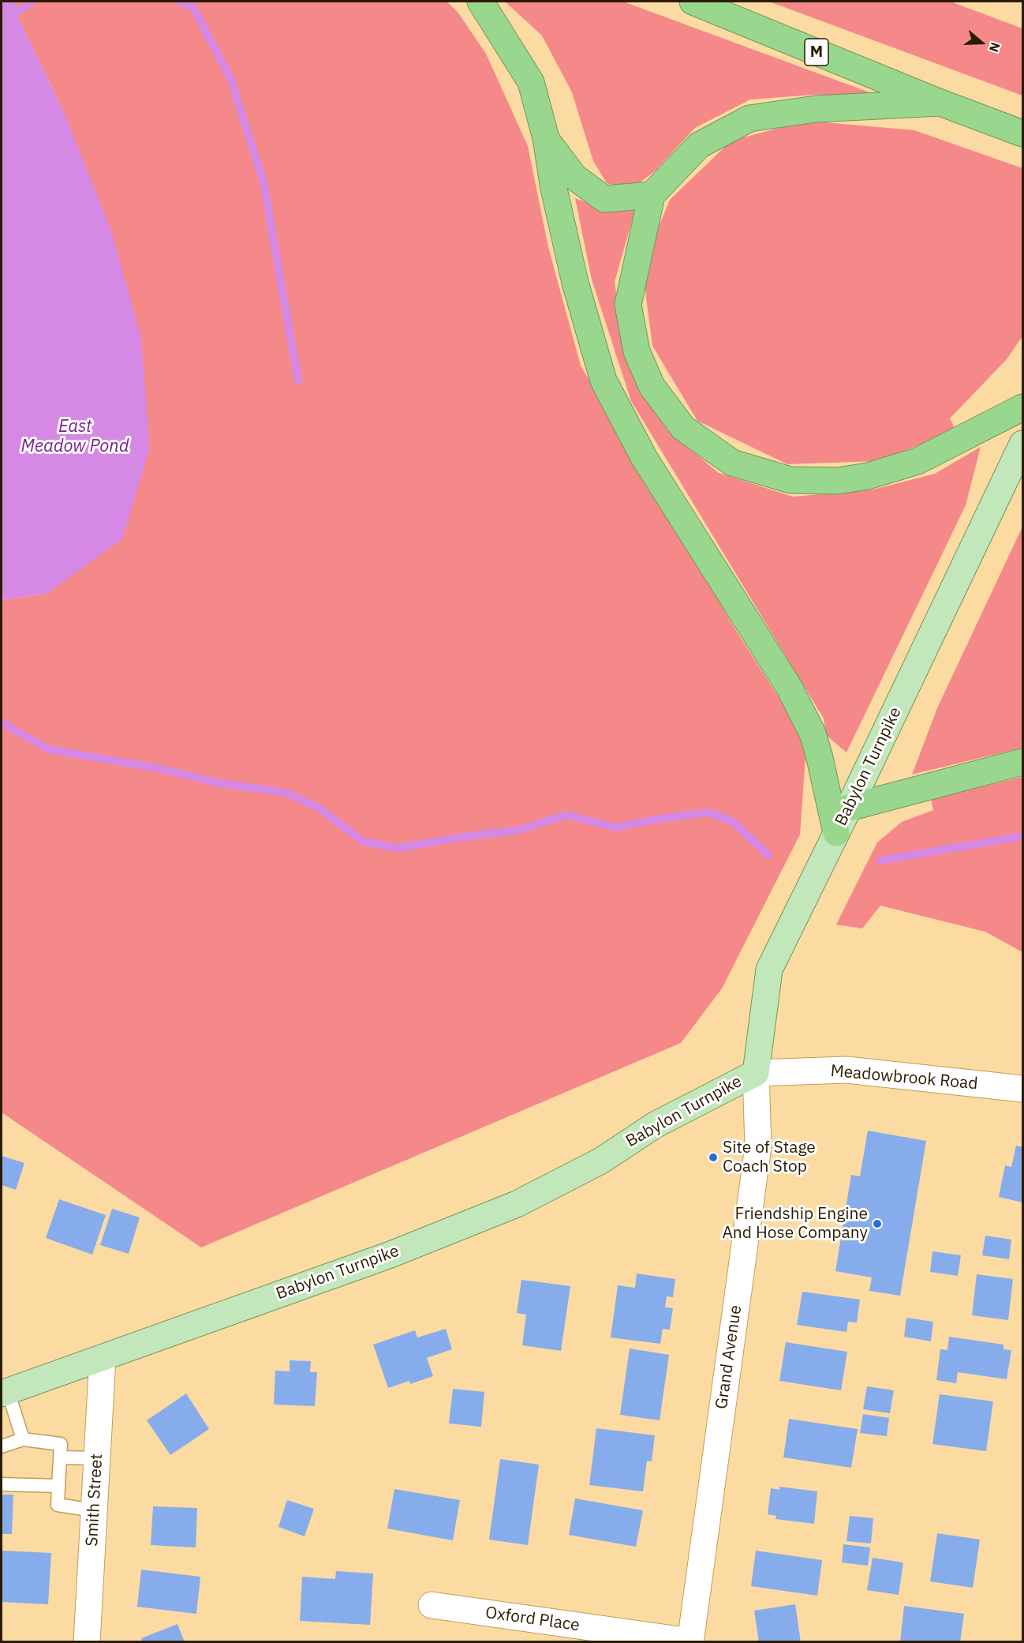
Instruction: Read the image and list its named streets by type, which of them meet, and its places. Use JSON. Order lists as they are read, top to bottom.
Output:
{
  "streets": {
    "highway": ["M"],
    "main road": ["Babylon Turnpike"],
    "street": [
      "Meadowbrook Road",
      "Grand Avenue",
      "Smith Street",
      "Oxford Place"
    ]
  },
  "crossings": [
    ["Babylon Turnpike", "Meadowbrook Road"],
    ["Babylon Turnpike", "Grand Avenue"],
    ["Babylon Turnpike", "Smith Street"],
    ["Meadowbrook Road", "Grand Avenue"],
    ["Grand Avenue", "Oxford Place"]
  ],
  "water": ["East Meadow Pond"],
  "places": ["Site of Stage Coach Stop", "Friendship Engine And Hose Company"],
  "north": "right"
}
